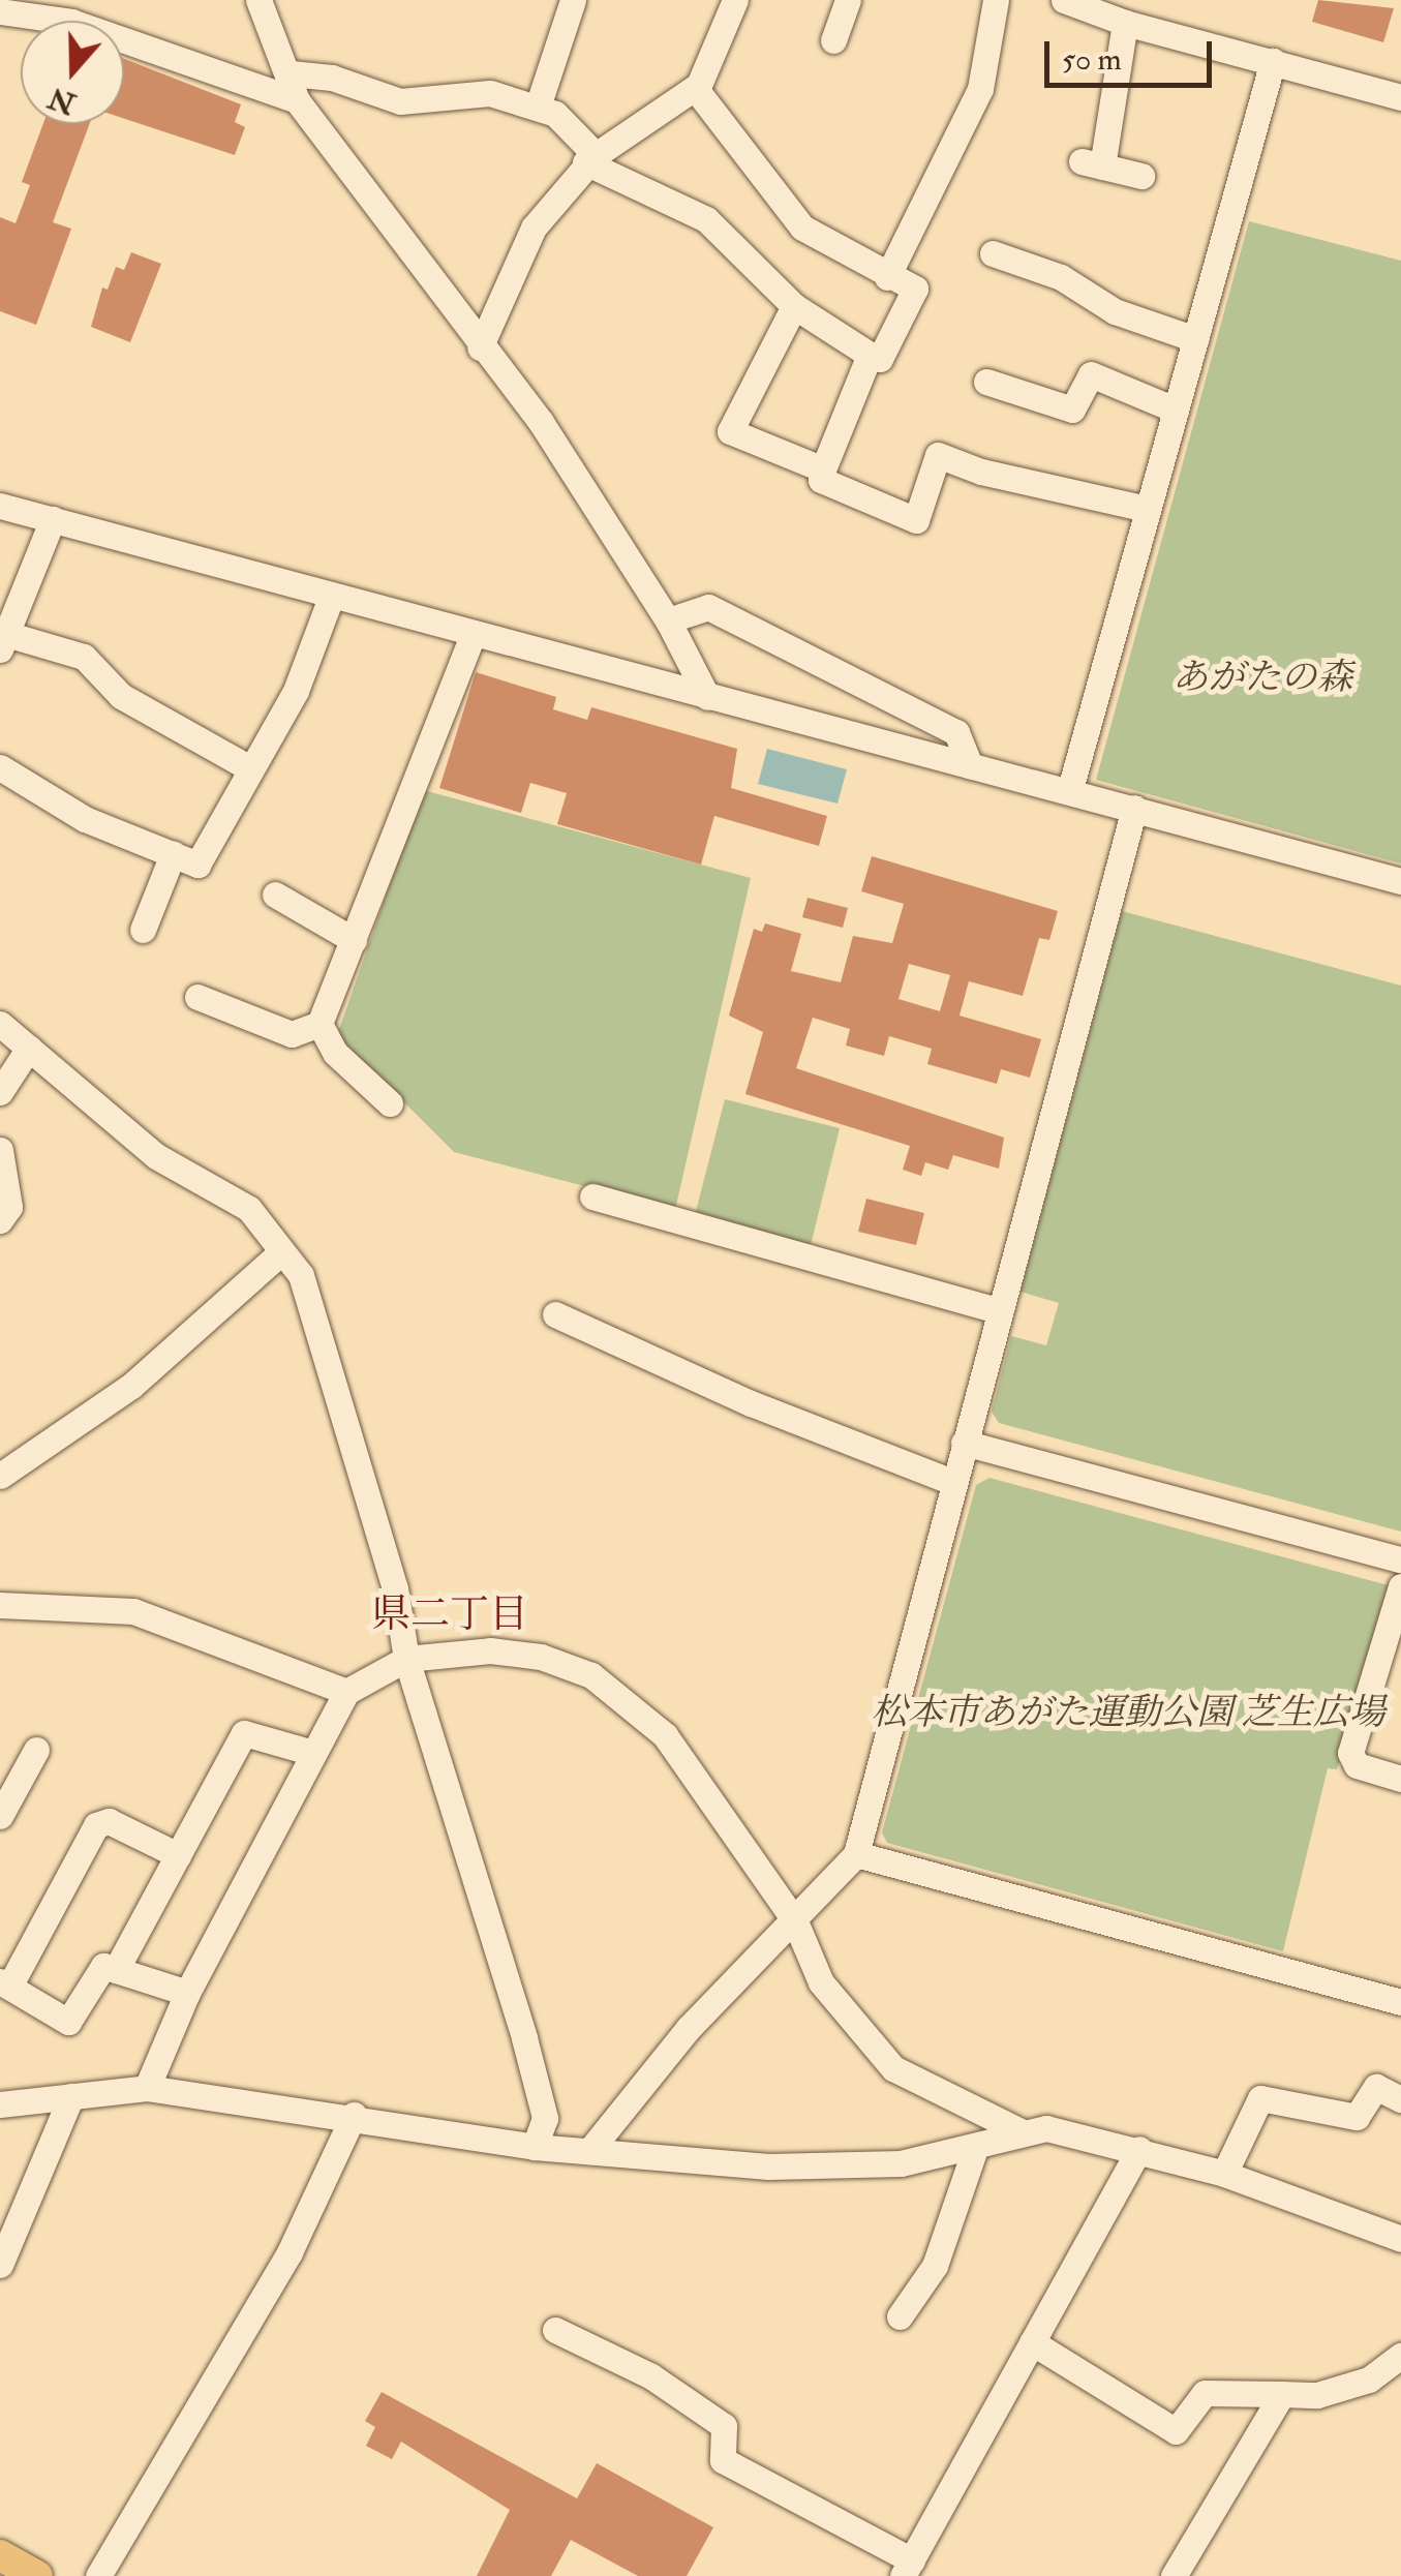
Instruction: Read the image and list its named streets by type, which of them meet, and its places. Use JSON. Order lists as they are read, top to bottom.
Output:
{
  "districts": ["県二丁目"],
  "parks": ["あがたの森", "松本市あがた運動公園 芝生広場"],
  "scale_bar": "50 m",
  "north": "bottom"
}
